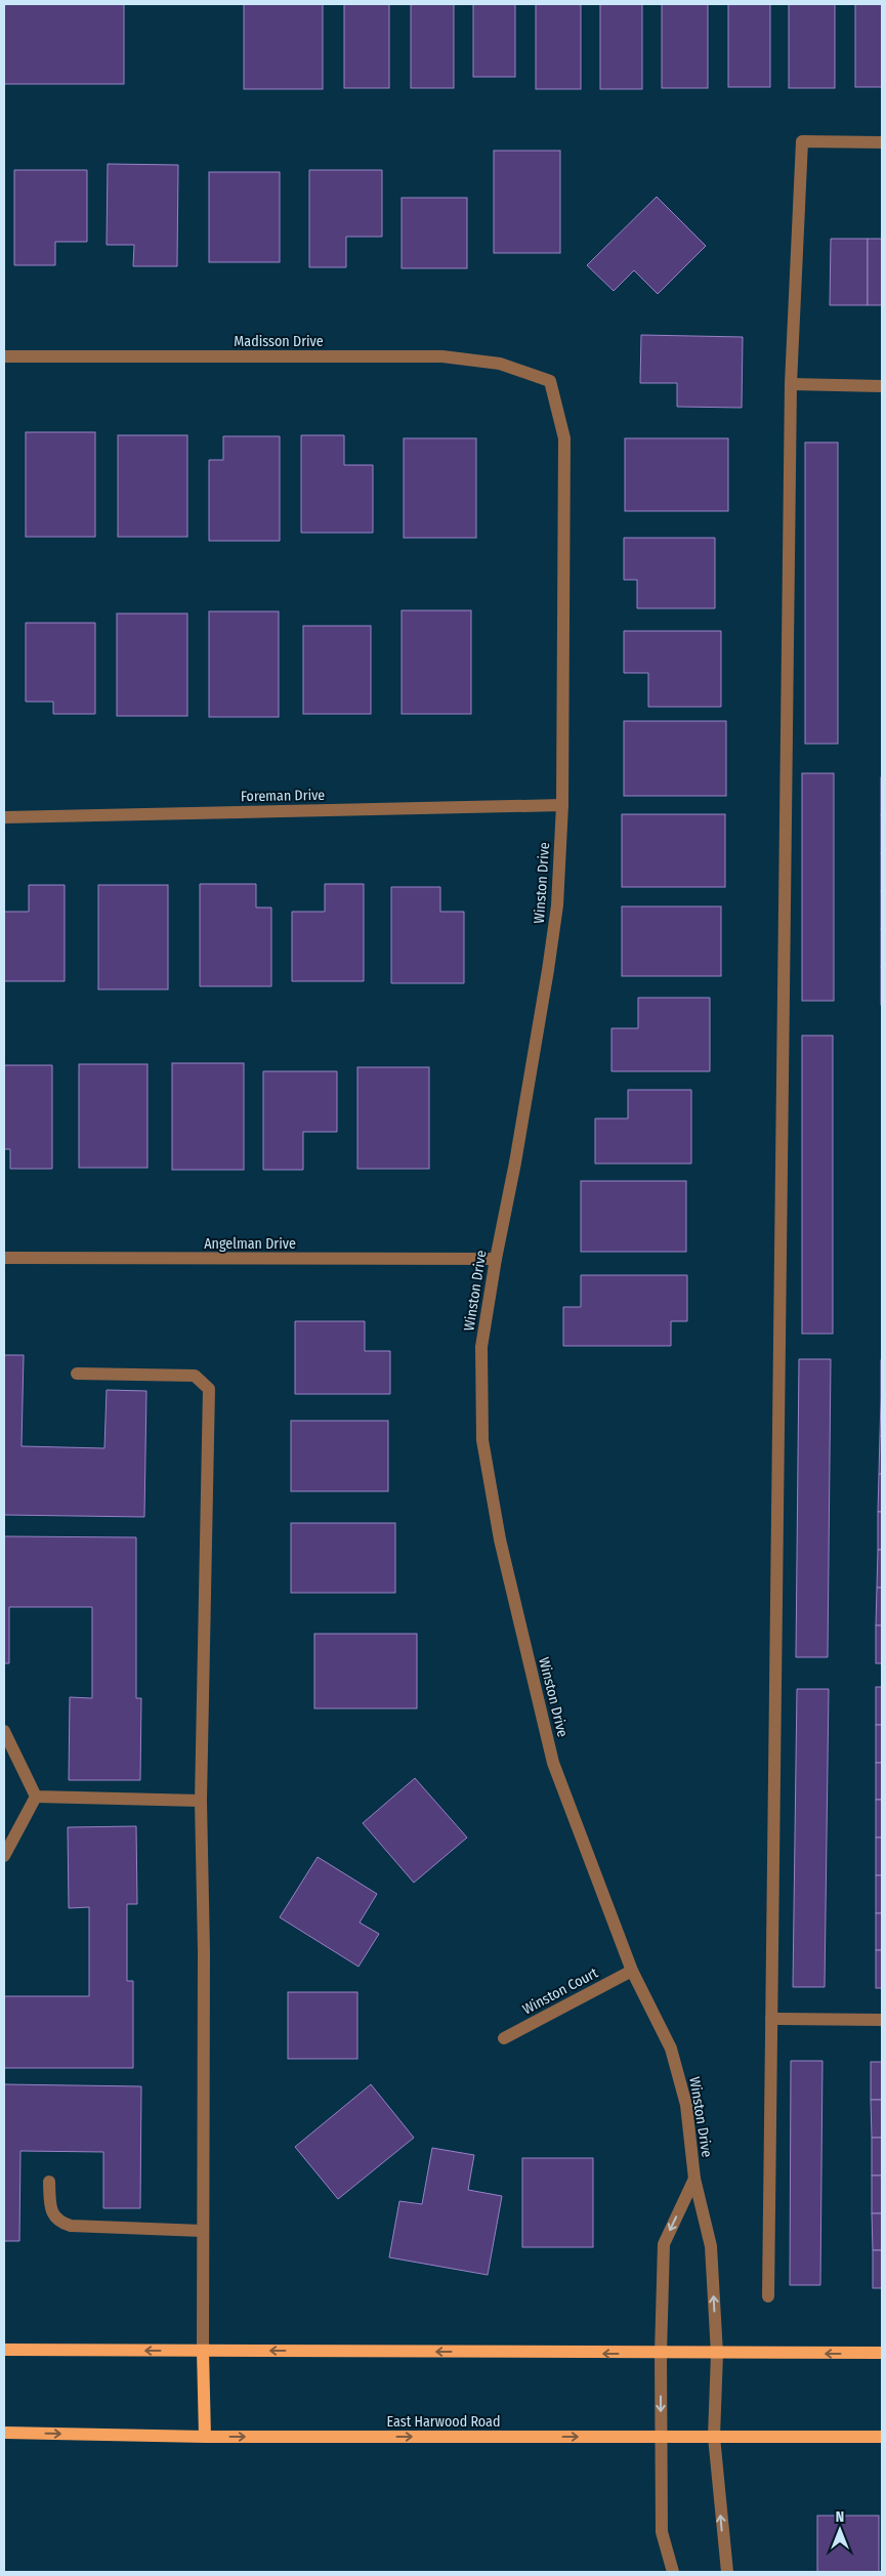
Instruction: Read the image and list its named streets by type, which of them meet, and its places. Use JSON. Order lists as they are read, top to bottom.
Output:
{
  "streets": {
    "main road": ["East Harwood Road"],
    "street": [
      "Madisson Drive",
      "Foreman Drive",
      "Winston Drive",
      "Angelman Drive",
      "Winston Court"
    ]
  },
  "crossings": [
    ["Madisson Drive", "Winston Drive"],
    ["Foreman Drive", "Winston Drive"],
    ["Winston Drive", "Angelman Drive"],
    ["Winston Drive", "Winston Court"],
    ["Winston Drive", "East Harwood Road"]
  ],
  "north": "top"
}
